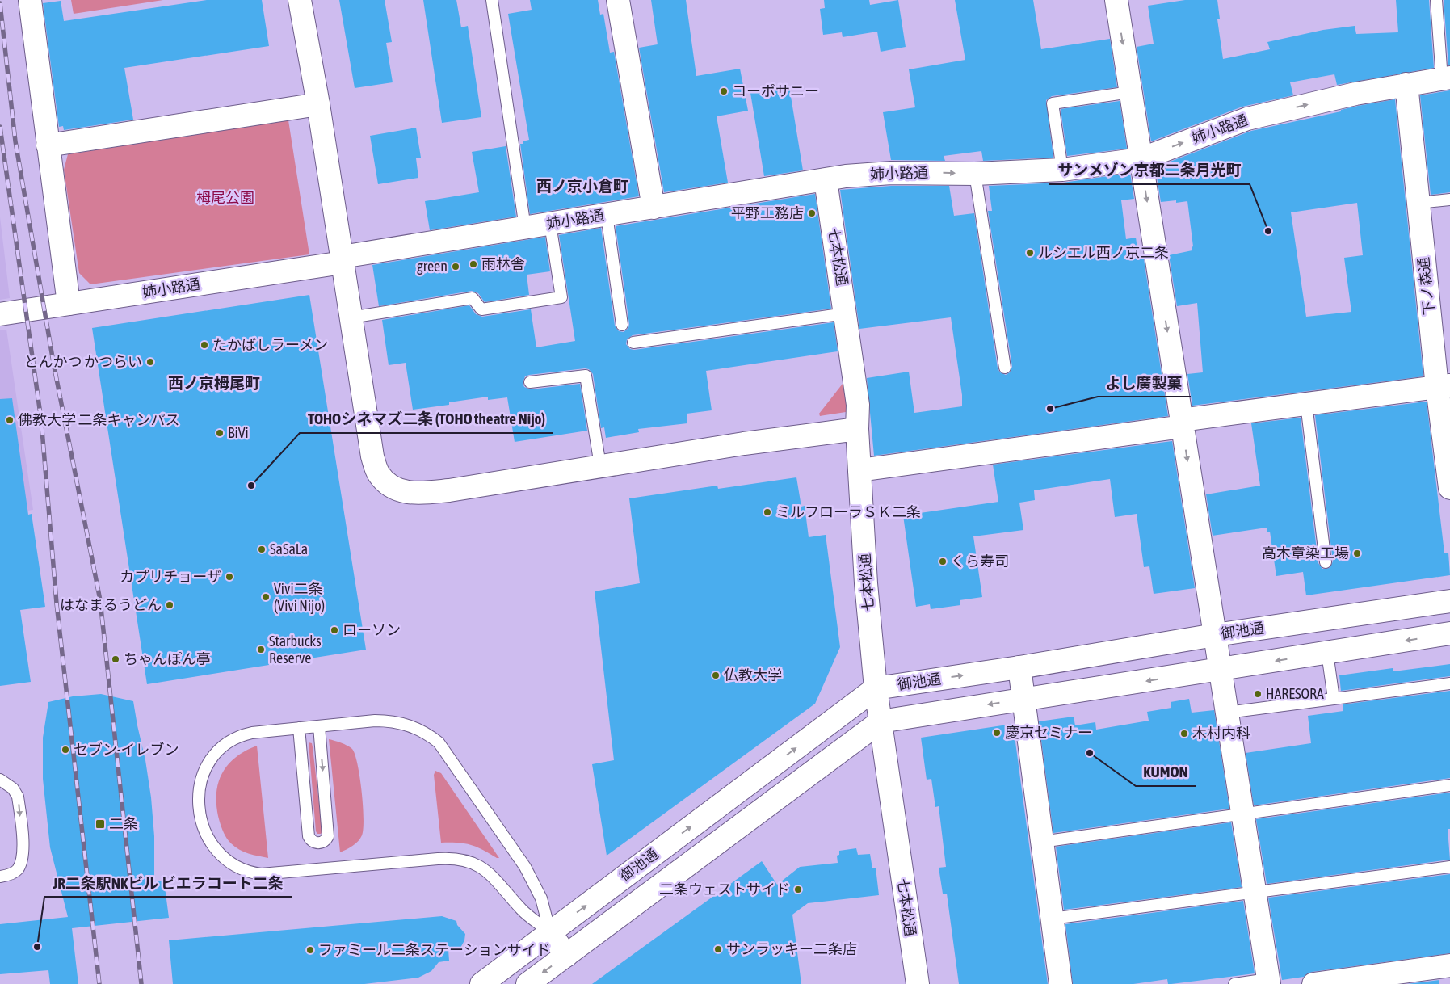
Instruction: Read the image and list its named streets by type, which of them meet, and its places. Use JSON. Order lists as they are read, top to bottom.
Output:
{
  "streets": {
    "street": [
      "姉小路通",
      "七本松通",
      "下ノ森通",
      "御池通"
    ]
  },
  "crossings": [
    ["姉小路通", "七本松通"],
    ["姉小路通", "下ノ森通"],
    ["七本松通", "御池通"]
  ],
  "districts": ["西ノ京小倉町", "西ノ京栂尾町"],
  "parks": ["栂尾公園"],
  "places": {
    "other": [
      "コーポサニー",
      "平野工務店",
      "サンメゾン京都二条月光町",
      "ルシエル西ノ京二条",
      "雨林舎",
      "green",
      "たかばしラーメン",
      "とんかつ かつらい",
      "よし廣製菓",
      "佛教大学 二条キャンパス",
      "BiVi",
      "TOHOシネマズ二条 (TOHO theatre Nijo)",
      "ミルフローラＳＫ二条",
      "SaSaLa",
      "高木章染工場",
      "くら寿司",
      "カプリチョーザ",
      "Vivi二条 (Vivi Nijo)",
      "はなまるうどん",
      "ローソン",
      "Starbucks Reserve",
      "ちゃんぽん亭",
      "仏教大学",
      "HARESORA",
      "慶京セミナー",
      "木村内科",
      "セブン-イレブン",
      "KUMON",
      "二条ウェストサイド",
      "JR二条駅NKビル ビエラコート二条",
      "サンラッキー二条店",
      "ファミール二条ステーションサイド"
    ],
    "transit": ["二条"]
  }
}
